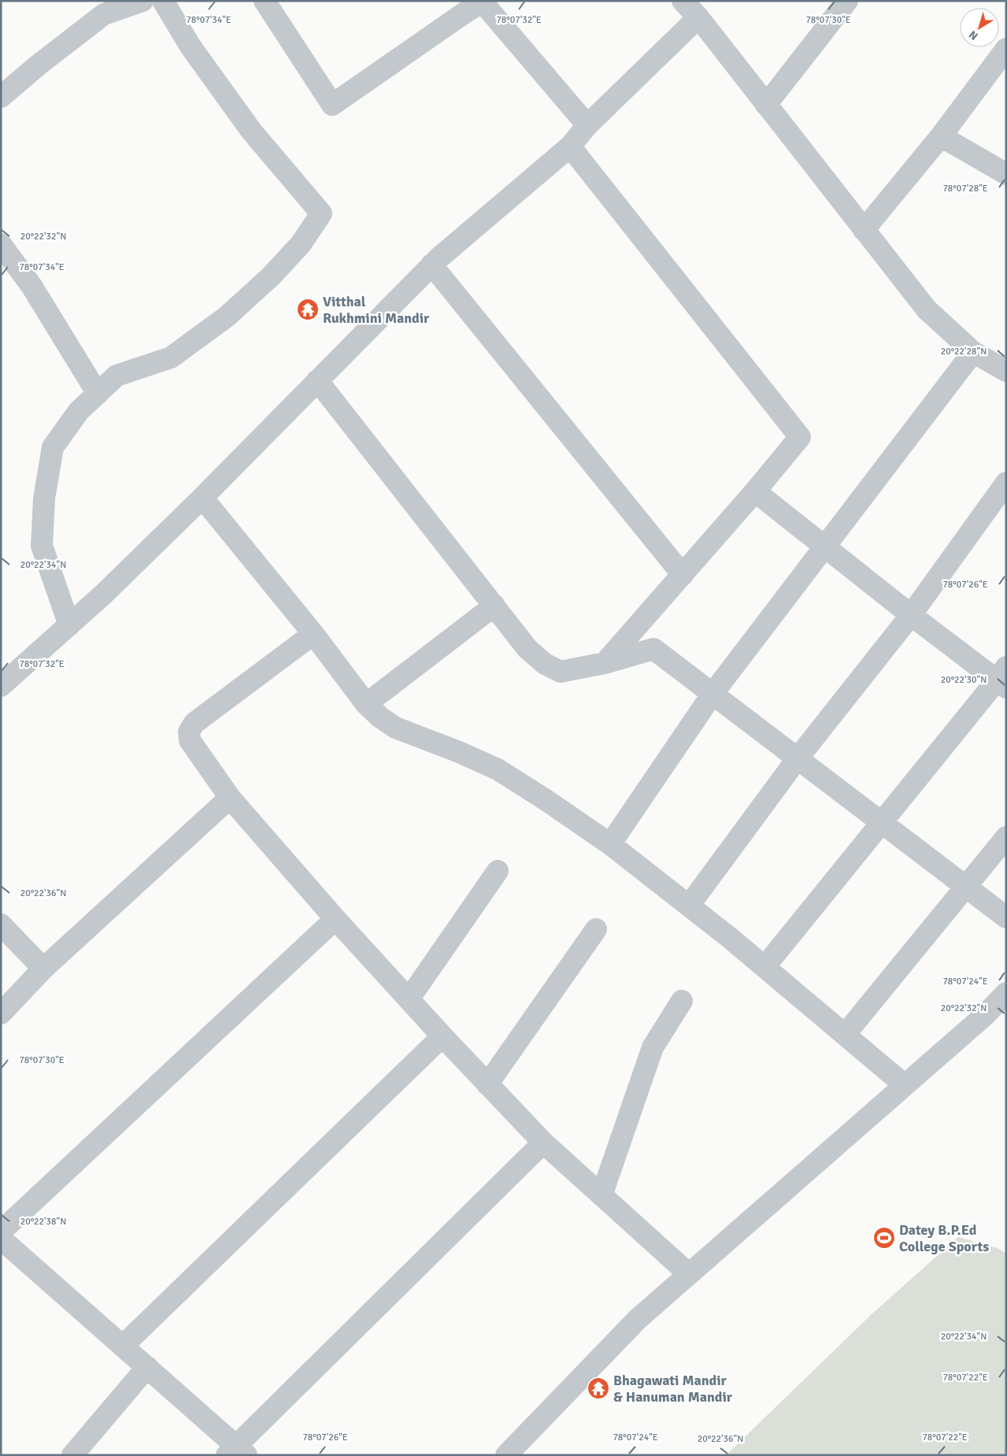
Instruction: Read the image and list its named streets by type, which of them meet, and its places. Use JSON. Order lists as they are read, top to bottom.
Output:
{
  "places": {
    "temple": ["Vitthal Rukhmini Mandir", "Bhagawati Mandir & Hanuman Mandir"],
    "sports": ["Datey B.P.Ed College Sports"]
  },
  "north": "bottom left",
  "coordinates": [
    "78°07'34\"E",
    "78°07'32\"E",
    "78°07'30\"E",
    "78°07'28\"E",
    "20°22'32\"N",
    "20°22'28\"N",
    "20°22'34\"N",
    "78°07'26\"E",
    "20°22'30\"N",
    "20°22'36\"N",
    "78°07'24\"E",
    "20°22'38\"N",
    "78°07'22\"E"
  ]
}
